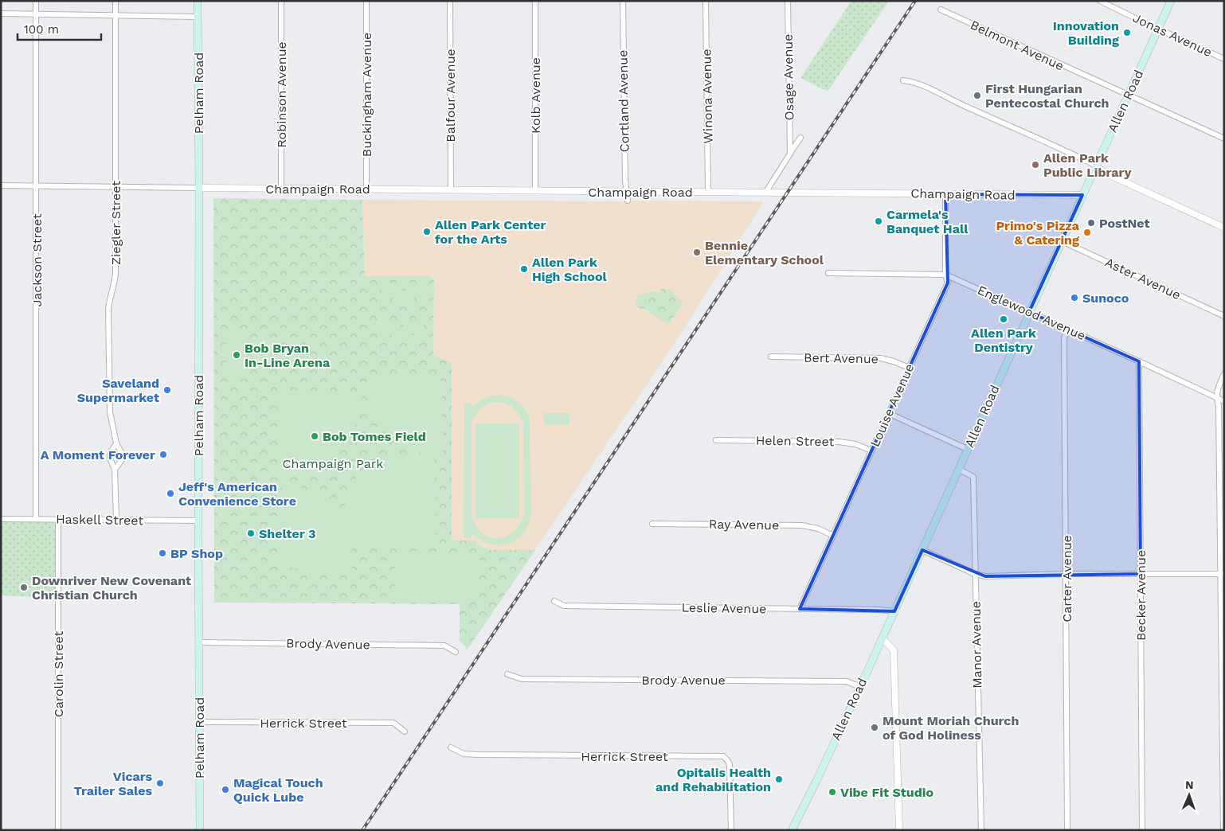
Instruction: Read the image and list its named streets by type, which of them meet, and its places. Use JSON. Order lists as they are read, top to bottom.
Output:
{
  "streets": {
    "main road": ["Pelham Road", "Allen Road"],
    "street": [
      "Jonas Avenue",
      "Belmont Avenue",
      "Osage Avenue",
      "Robinson Avenue",
      "Buckingham Avenue",
      "Balfour Avenue",
      "Kolb Avenue",
      "Winona Avenue",
      "Cortland Avenue",
      "Champaign Road",
      "Ziegler Street",
      "Jackson Street",
      "Aster Avenue",
      "Englewood Avenue",
      "Bert Avenue",
      "Louise Avenue",
      "Helen Street",
      "Haskell Street",
      "Ray Avenue",
      "Carter Avenue",
      "Becker Avenue",
      "Leslie Avenue",
      "Brody Avenue",
      "Manor Avenue",
      "Carolin Street",
      "Herrick Street"
    ]
  },
  "crossings": [
    ["Jonas Avenue", "Allen Road"],
    ["Belmont Avenue", "Allen Road"],
    ["Osage Avenue", "Champaign Road"],
    ["Pelham Road", "Champaign Road"],
    ["Pelham Road", "Haskell Street"],
    ["Pelham Road", "Brody Avenue"],
    ["Pelham Road", "Herrick Street"],
    ["Robinson Avenue", "Champaign Road"],
    ["Buckingham Avenue", "Champaign Road"],
    ["Balfour Avenue", "Champaign Road"],
    ["Kolb Avenue", "Champaign Road"],
    ["Winona Avenue", "Champaign Road"],
    ["Cortland Avenue", "Champaign Road"],
    ["Allen Road", "Champaign Road"],
    ["Allen Road", "Aster Avenue"],
    ["Allen Road", "Englewood Avenue"],
    ["Allen Road", "Leslie Avenue"],
    ["Allen Road", "Brody Avenue"],
    ["Allen Road", "Manor Avenue"],
    ["Champaign Road", "Louise Avenue"],
    ["Ziegler Street", "Haskell Street"],
    ["Jackson Street", "Haskell Street"],
    ["Englewood Avenue", "Louise Avenue"],
    ["Englewood Avenue", "Carter Avenue"],
    ["Englewood Avenue", "Becker Avenue"],
    ["Bert Avenue", "Louise Avenue"],
    ["Louise Avenue", "Helen Street"],
    ["Louise Avenue", "Ray Avenue"],
    ["Louise Avenue", "Leslie Avenue"],
    ["Haskell Street", "Carolin Street"]
  ],
  "parks": ["Champaign Park"],
  "places": [
    "Innovation Building",
    "First Hungarian Pentecostal Church",
    "Allen Park Public Library",
    "Carmela's Banquet Hall",
    "PostNet",
    "Allen Park Center for the Arts",
    "Primo's Pizza & Catering",
    "Bennie Elementary School",
    "Allen Park High School",
    "Sunoco",
    "Allen Park Dentistry",
    "Bob Bryan In-Line Arena",
    "Saveland Supermarket",
    "Bob Tomes Field",
    "A Moment Forever",
    "Jeff's American Convenience Store",
    "Shelter 3",
    "BP Shop",
    "Downriver New Covenant Christian Church",
    "Mount Moriah Church of God Holiness",
    "Opitalis Health and Rehabilitation",
    "Vicars Trailer Sales",
    "Magical Touch Quick Lube",
    "Vibe Fit Studio"
  ],
  "scale_bar": "100 m",
  "north": "top"
}
